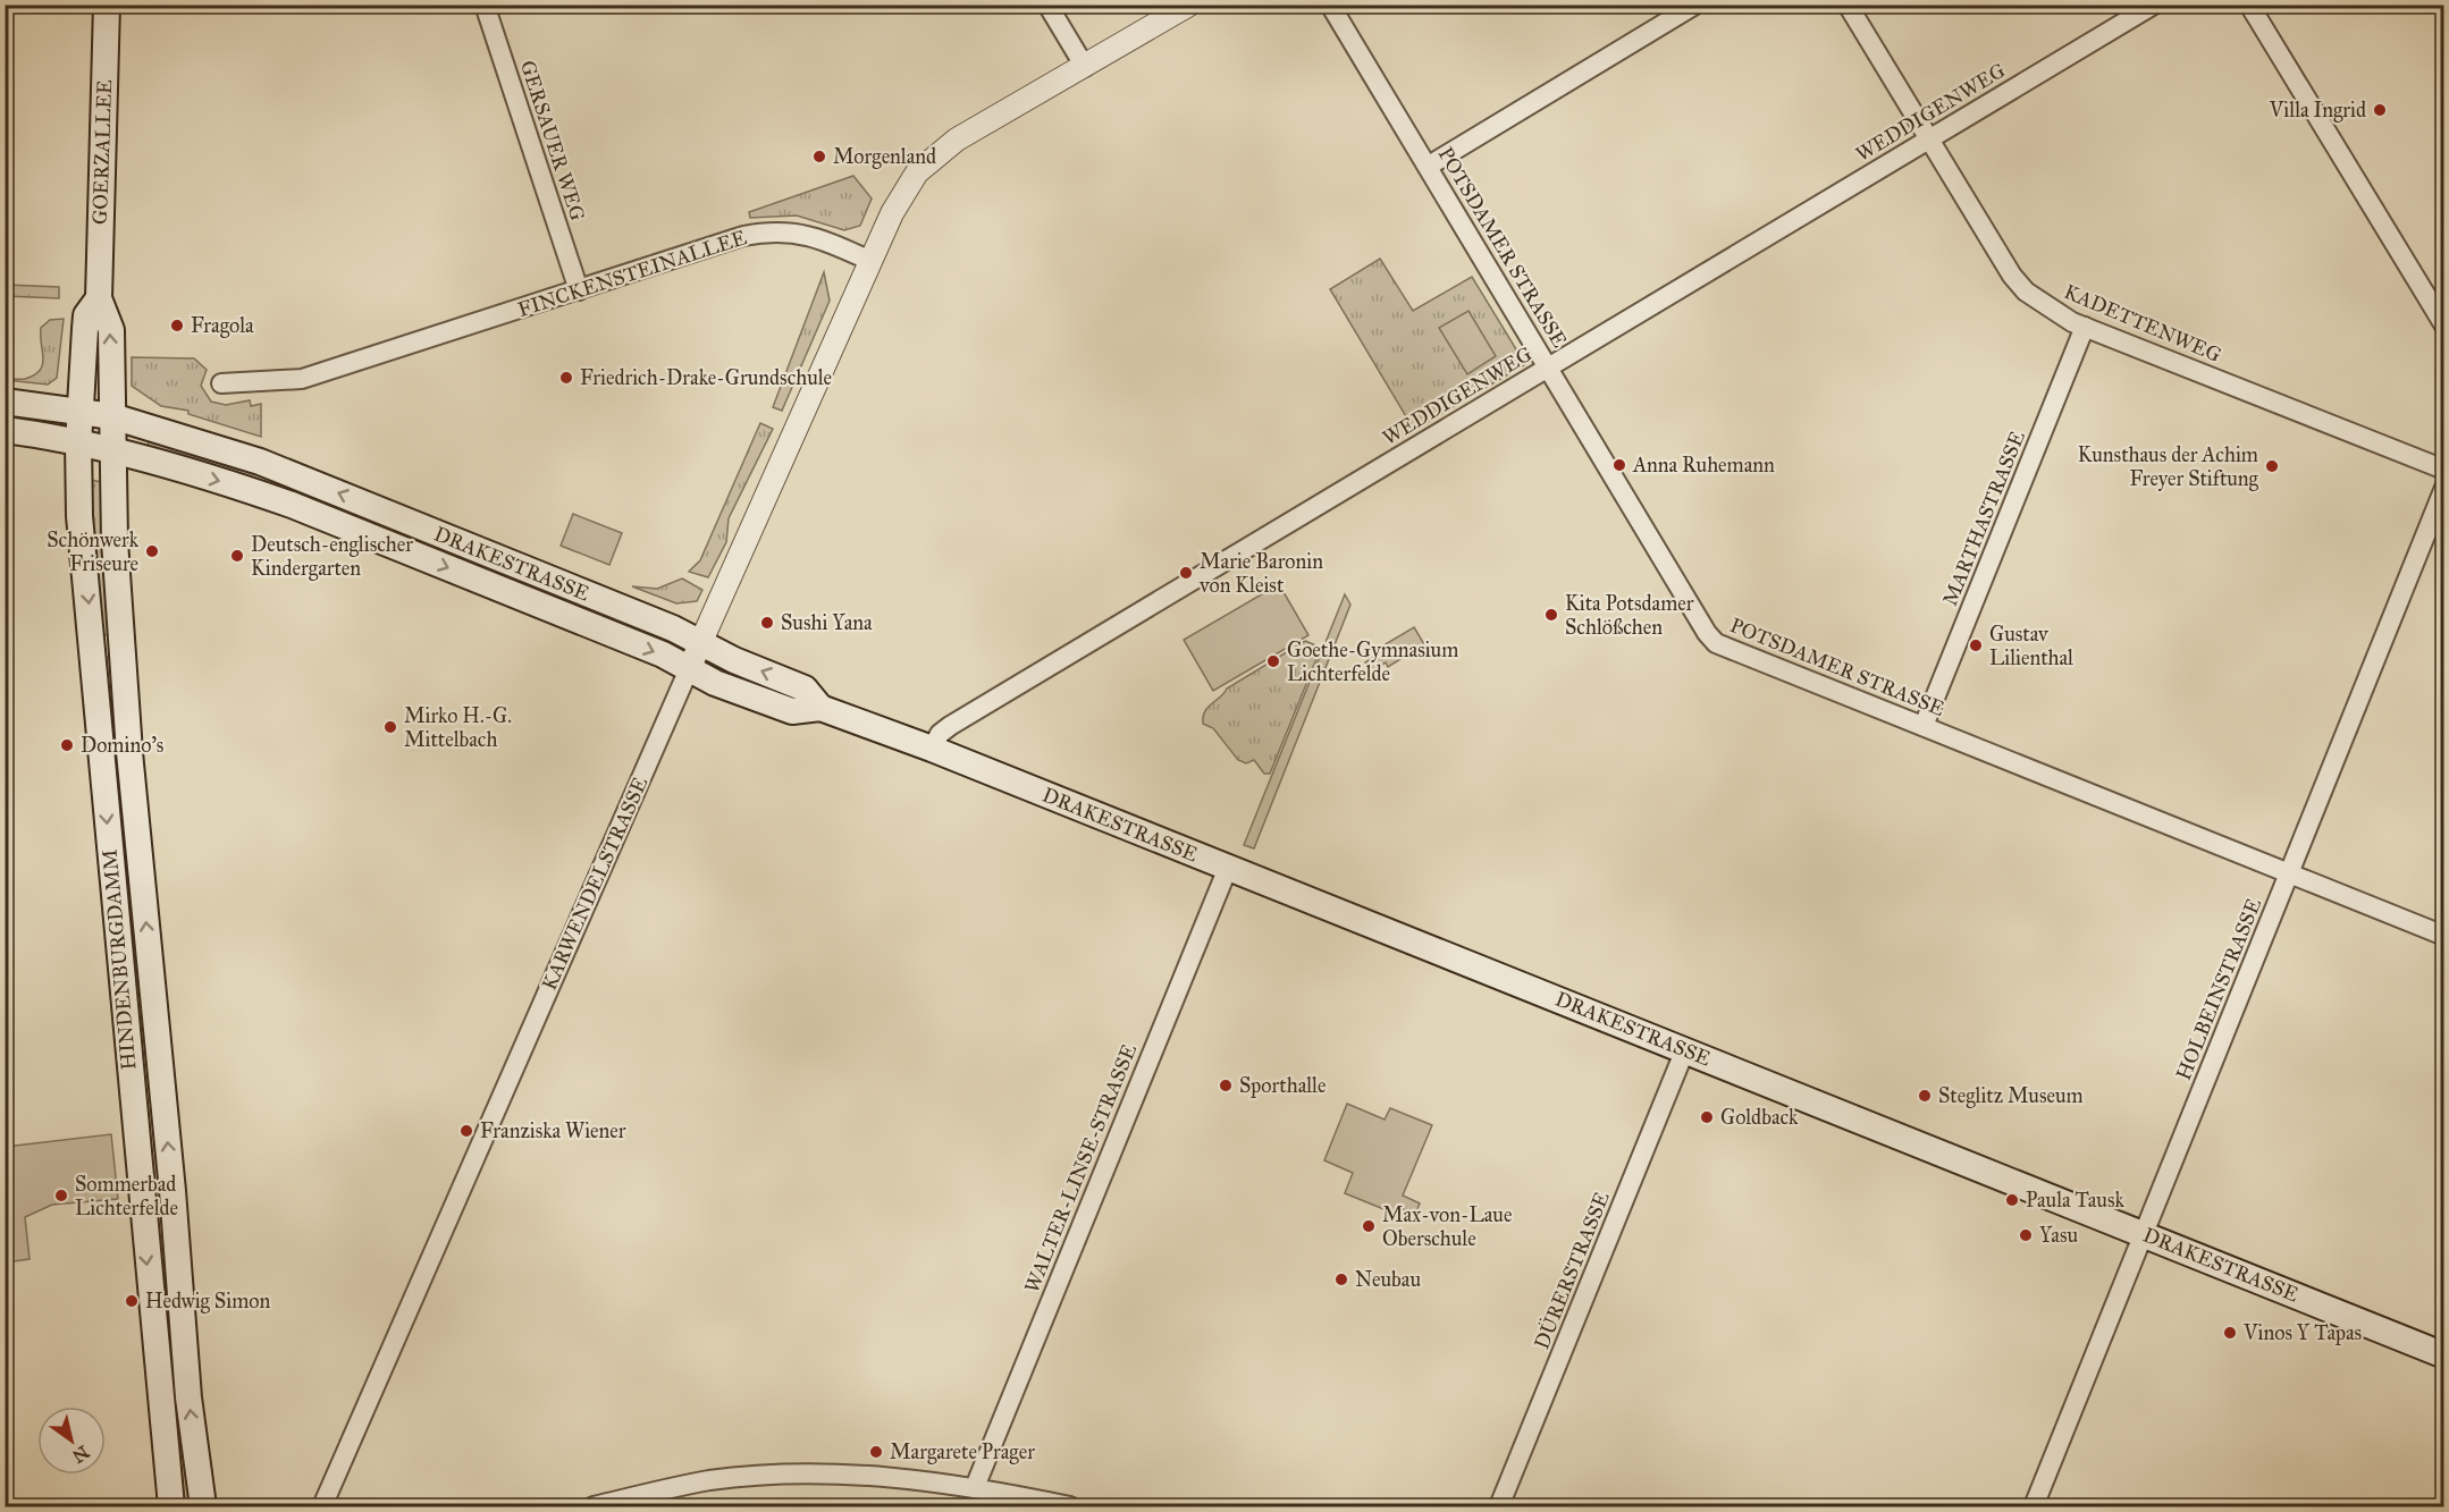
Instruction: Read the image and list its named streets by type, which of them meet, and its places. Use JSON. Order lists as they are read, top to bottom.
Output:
{
  "streets": {
    "main road": ["GOERZALLEE", "DRAKESTRASSE", "HINDENBURGDAMM"],
    "street": [
      "WEDDIGENWEG",
      "GERSAUER WEG",
      "POTSDAMER STRASSE",
      "FINCKENSTEINALLEE",
      "KADETTENWEG",
      "MARTHASTRASSE",
      "KARWENDELSTRASSE",
      "HOLBEINSTRASSE",
      "WALTER-LINSE-STRASSE",
      "DÜRERSTRASSE"
    ]
  },
  "crossings": [
    ["WEDDIGENWEG", "POTSDAMER STRASSE"],
    ["WEDDIGENWEG", "KADETTENWEG"],
    ["WEDDIGENWEG", "DRAKESTRASSE"],
    ["GERSAUER WEG", "FINCKENSTEINALLEE"],
    ["GOERZALLEE", "DRAKESTRASSE"],
    ["GOERZALLEE", "HINDENBURGDAMM"],
    ["POTSDAMER STRASSE", "MARTHASTRASSE"],
    ["POTSDAMER STRASSE", "HOLBEINSTRASSE"],
    ["FINCKENSTEINALLEE", "KARWENDELSTRASSE"],
    ["KADETTENWEG", "MARTHASTRASSE"],
    ["DRAKESTRASSE", "KARWENDELSTRASSE"],
    ["DRAKESTRASSE", "HINDENBURGDAMM"],
    ["DRAKESTRASSE", "HOLBEINSTRASSE"],
    ["DRAKESTRASSE", "WALTER-LINSE-STRASSE"],
    ["DRAKESTRASSE", "DÜRERSTRASSE"]
  ],
  "places": [
    "Villa Ingrid",
    "Morgenland",
    "Fragola",
    "Friedrich-Drake-Grundschule",
    "Anna Ruhemann",
    "Kunsthaus der Achim Freyer Stiftung",
    "Schönwerk Friseure",
    "Deutsch-englischer Kindergarten",
    "Marie Baronin von Kleist",
    "Kita Potsdamer Schlößchen",
    "Sushi Yana",
    "Gustav Lilienthal",
    "Goethe-Gymnasium Lichterfelde",
    "Mirko H.-G. Mittelbach",
    "Domino's",
    "Sporthalle",
    "Steglitz Museum",
    "Goldback",
    "Franziska Wiener",
    "Sommerbad Lichterfelde",
    "Paula Tausk",
    "Max-von-Laue Oberschule",
    "Yasu",
    "Neubau",
    "Hedwig Simon",
    "Vinos Y Tapas",
    "Margarete Prager"
  ],
  "north": "bottom right"
}
